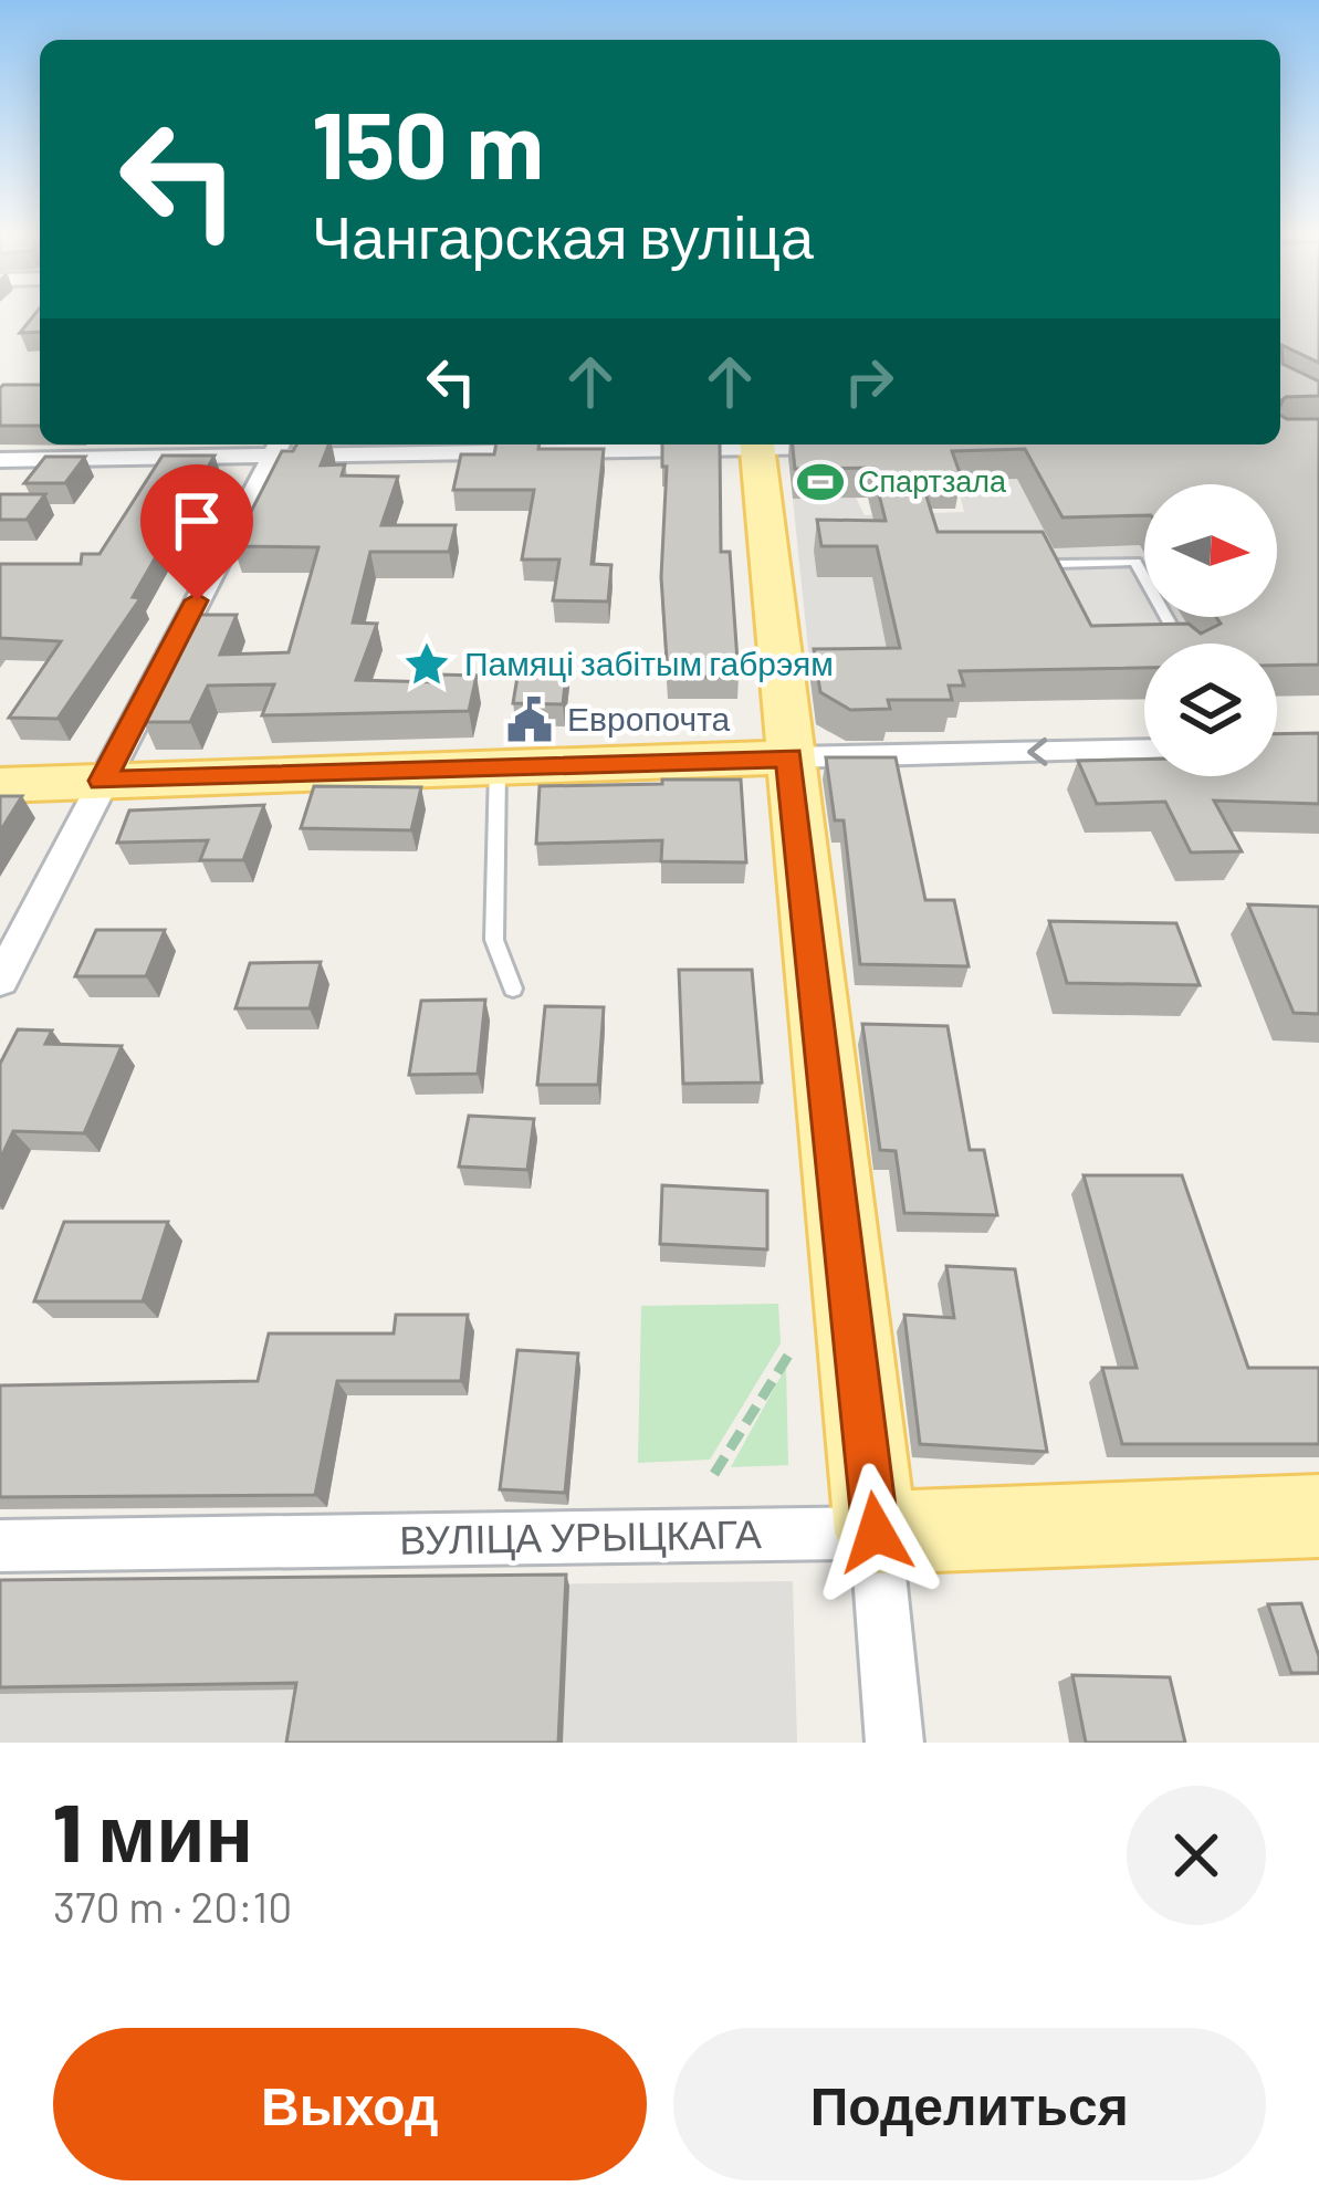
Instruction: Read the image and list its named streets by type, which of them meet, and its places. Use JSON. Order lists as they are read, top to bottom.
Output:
{
  "streets": {
    "main road": ["ВУЛІЦА УРЫЦКАГА"]
  },
  "places": {
    "sports": ["Спартзала"],
    "place": ["Памяці забітым габрэям"],
    "public building": ["Европочта"]
  },
  "north": "right",
  "page": {
    "turn": ["150 m", "Чангарская вуліца"],
    "heading": ["1 мин", "370 m · 20:10"],
    "buttons": ["Выход", "Поделиться"]
  }
}
